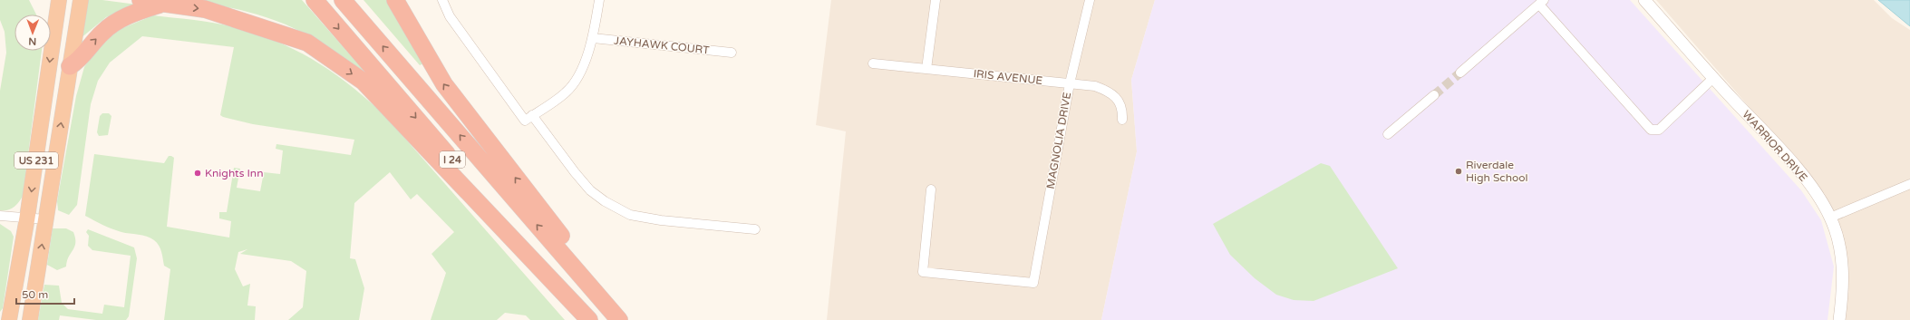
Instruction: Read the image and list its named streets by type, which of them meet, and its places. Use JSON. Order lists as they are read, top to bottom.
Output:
{
  "streets": {
    "highway": ["I 24", "US 231"],
    "street": [
      "JAYHAWK COURT",
      "IRIS AVENUE",
      "MAGNOLIA DRIVE",
      "WARRIOR DRIVE"
    ]
  },
  "crossings": [
    ["IRIS AVENUE", "MAGNOLIA DRIVE"]
  ],
  "places": ["Riverdale High School", "Knights Inn"],
  "scale_bar": "50 m",
  "north": "bottom"
}
